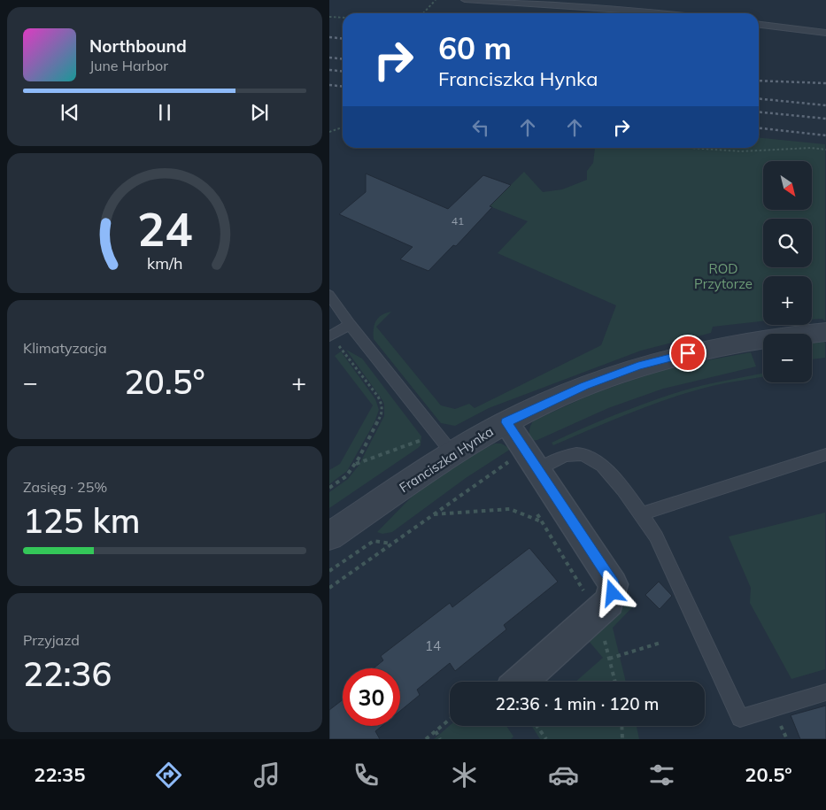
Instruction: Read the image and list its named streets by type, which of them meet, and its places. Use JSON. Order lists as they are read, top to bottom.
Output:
{
  "streets": {
    "street": ["Franciszka Hynka"]
  },
  "parks": ["ROD Przytorze"],
  "house_numbers": ["41", "14"],
  "north": "bottom right",
  "page": {
    "turn": ["60 m", "Franciszka Hynka"],
    "song": ["Northbound", "June Harbor"],
    "map_buttons": ["+", "−"],
    "tile": [
      "Klimatyzacja",
      ["Zasięg · 25%", "125 km"],
      ["Przyjazd", "22:36"]
    ],
    "heat": ["−", "20.5°", "+"],
    "limit": "30",
    "trip": "22:36 · 1 min · 120 m",
    "tabs": ["22:35", "20.5°"],
    "gauge": ["24", "km/h"]
  }
}
